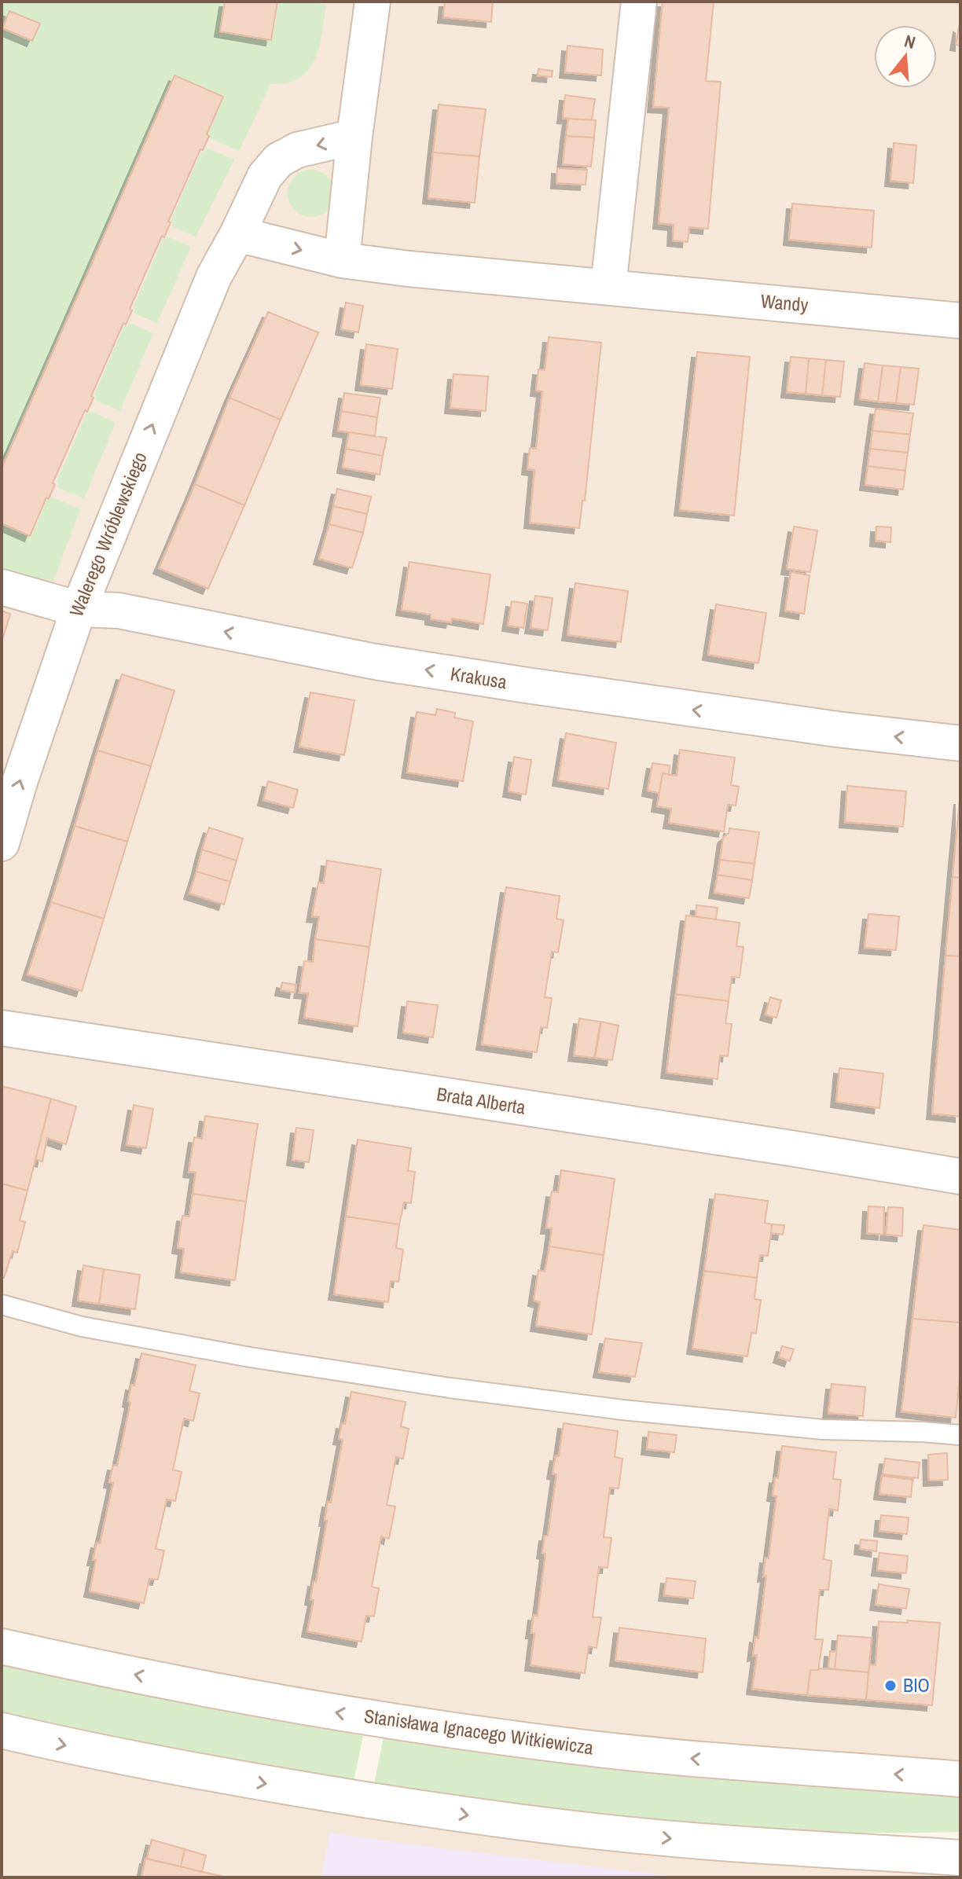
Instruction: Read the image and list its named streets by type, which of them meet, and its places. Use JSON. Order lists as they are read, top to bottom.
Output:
{
  "streets": {
    "street": [
      "Wandy",
      "Walerego Wróblewskiego",
      "Krakusa",
      "Brata Alberta",
      "Stanisława Ignacego Witkiewicza"
    ]
  },
  "crossings": [
    ["Wandy", "Walerego Wróblewskiego"],
    ["Walerego Wróblewskiego", "Krakusa"]
  ],
  "one_way": ["Krakusa"],
  "places": ["BIO"],
  "north": "top"
}
